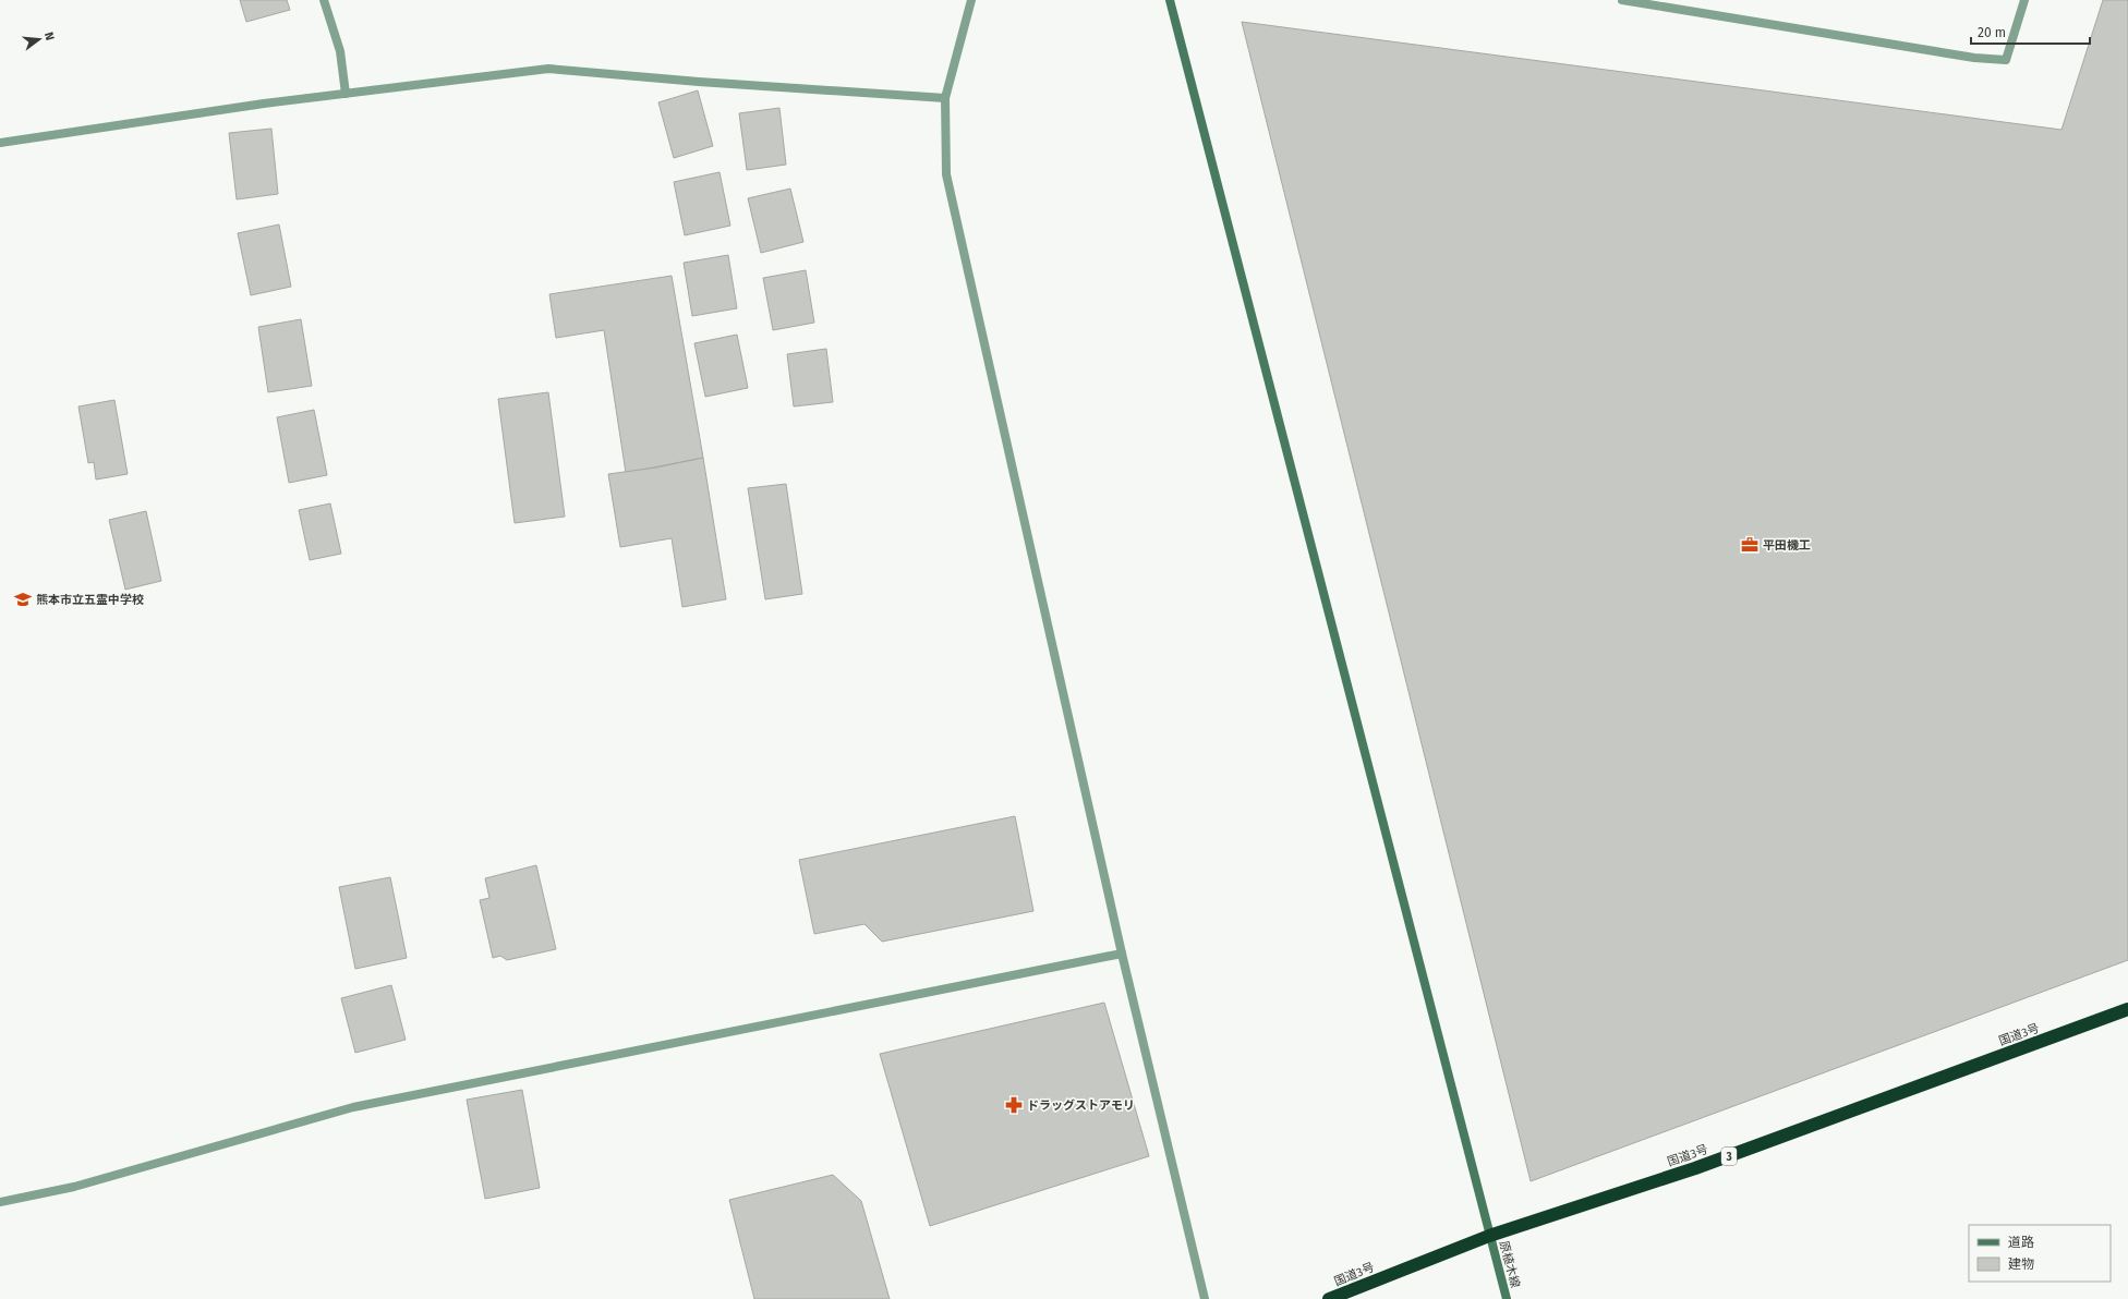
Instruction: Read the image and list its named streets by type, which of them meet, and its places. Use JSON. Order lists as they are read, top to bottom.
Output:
{
  "streets": {
    "highway": ["国道3号", "3"],
    "street": ["原植木線"]
  },
  "crossings": [
    ["国道3号", "原植木線"]
  ],
  "places": {
    "office": ["平田機工"],
    "school or university": ["熊本市立五霊中学校"],
    "pharmacy": ["ドラッグストアモリ"]
  },
  "legend": ["道路", "建物"],
  "scale_bar": "20 m",
  "north": "right"
}
